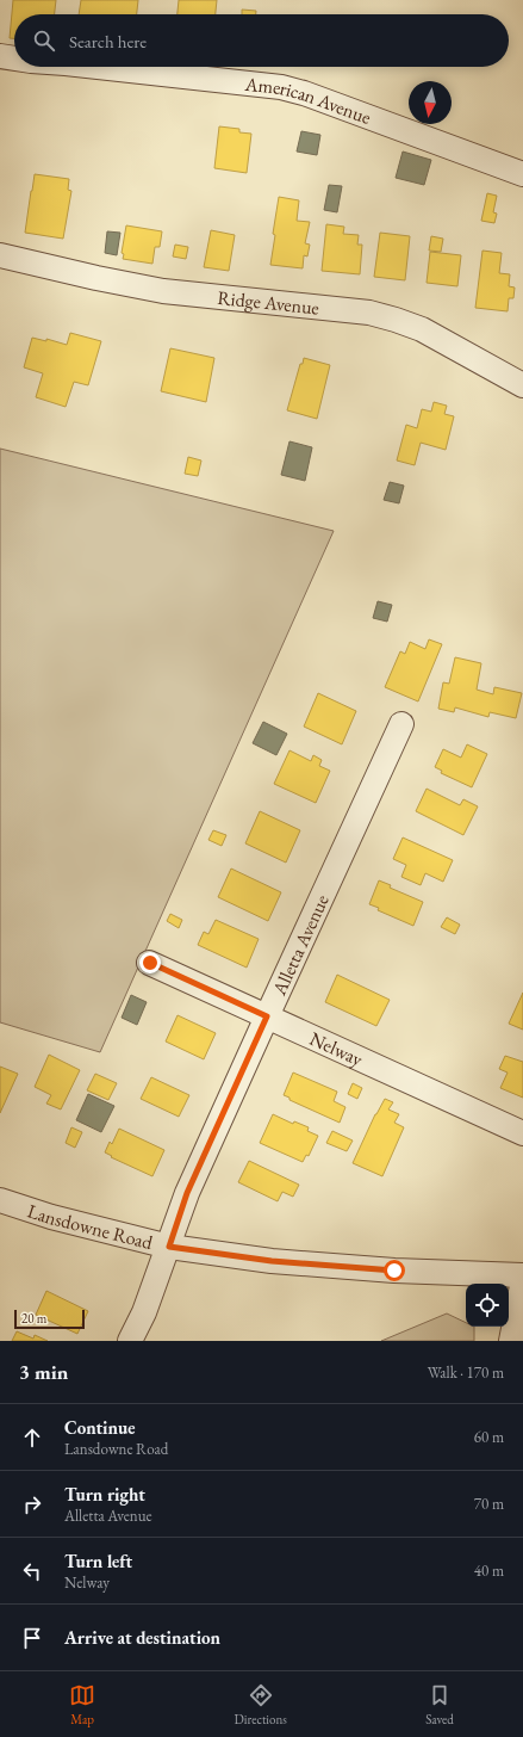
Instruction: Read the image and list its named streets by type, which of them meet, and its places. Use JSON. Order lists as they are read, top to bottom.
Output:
{
  "streets": {
    "street": [
      "American Avenue",
      "Ridge Avenue",
      "Alletta Avenue",
      "Nelway",
      "Lansdowne Road"
    ]
  },
  "crossings": [
    ["Alletta Avenue", "Nelway"],
    ["Alletta Avenue", "Lansdowne Road"]
  ],
  "scale_bar": "20 m",
  "north": "bottom",
  "page": {
    "search": "Search here",
    "scale": "20 m",
    "heading": ["3 min", "Walk · 170 m"],
    "list": [
      ["Continue", "Lansdowne Road", "60 m"],
      ["Turn right", "Alletta Avenue", "70 m"],
      ["Turn left", "Nelway", "40 m"],
      "Arrive at destination"
    ],
    "nav": ["Map", "Directions", "Saved"]
  }
}
